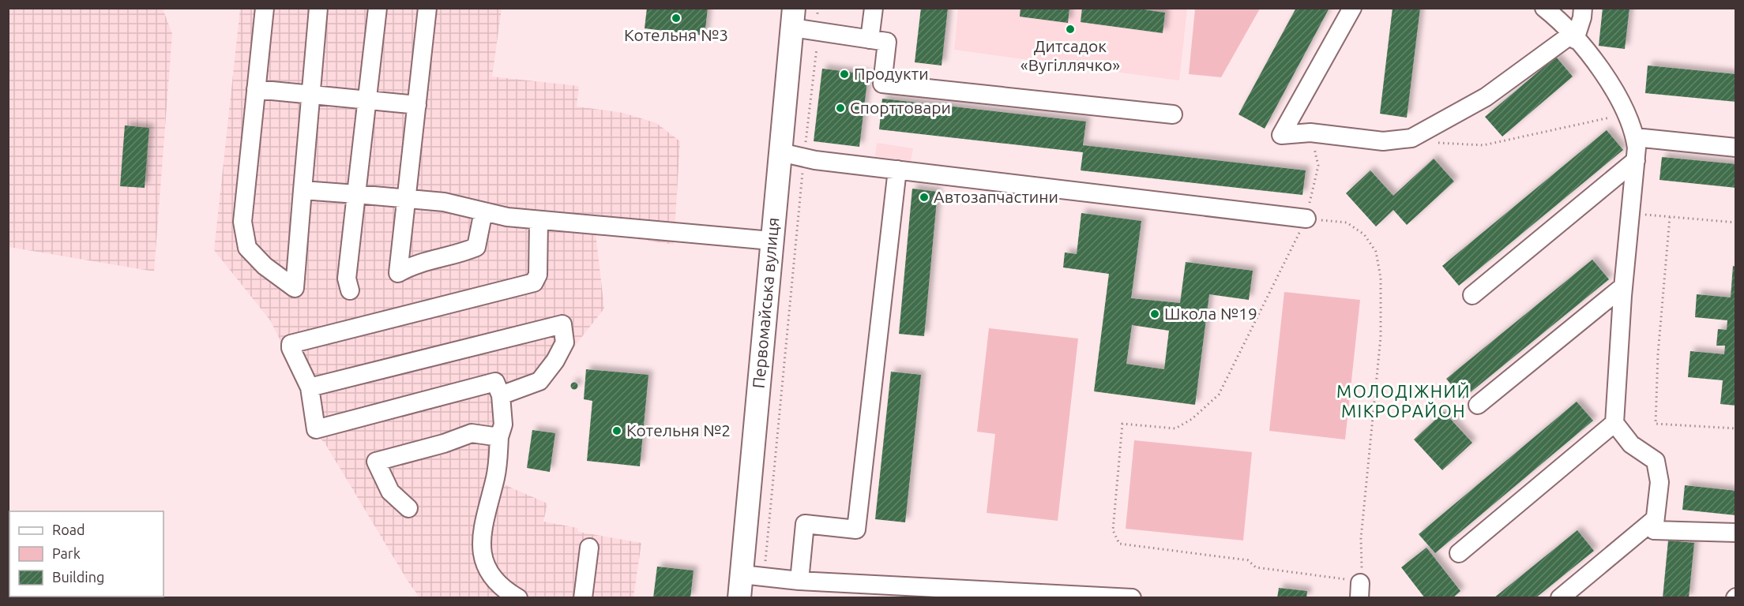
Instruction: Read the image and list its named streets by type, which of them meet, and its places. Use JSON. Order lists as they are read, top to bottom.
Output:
{
  "streets": {
    "main road": ["Первомайська вулиця"]
  },
  "districts": ["МОЛОДІЖНИЙ МІКРОРАЙОН"],
  "places": [
    "Котельня №3",
    "Дитсадок «Вугіллячко»",
    "Продукти",
    "Спорттовари",
    "Автозапчастини",
    "Школа №19",
    "Котельня №2"
  ],
  "legend": ["Road", "Park", "Building"]
}
